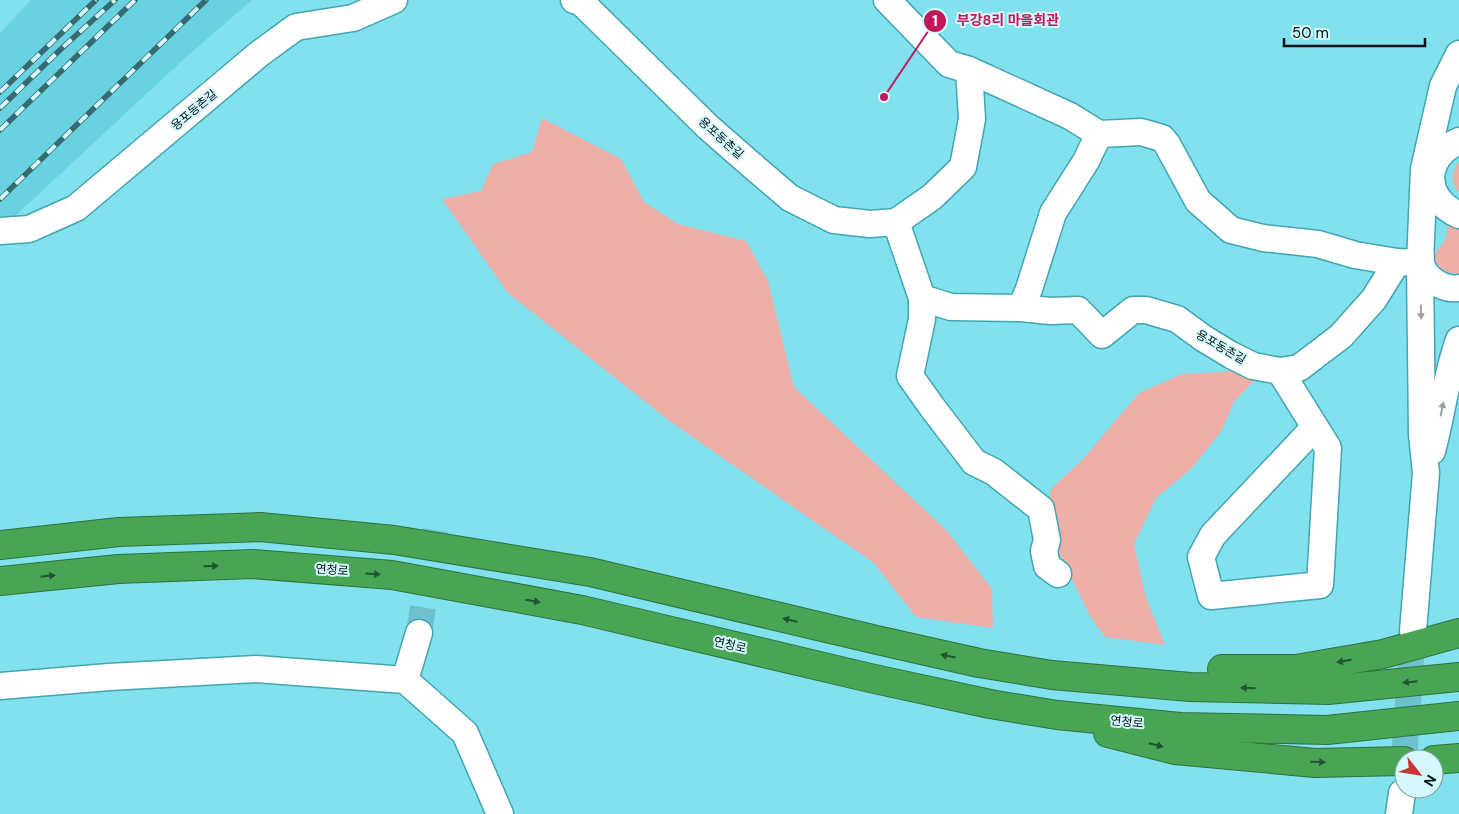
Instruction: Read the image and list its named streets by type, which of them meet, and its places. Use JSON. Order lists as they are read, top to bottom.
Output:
{
  "streets": {
    "highway": ["연청로"],
    "street": ["용포동촌길"]
  },
  "places": ["부강8리 마을회관"],
  "scale_bar": "50 m",
  "north": "bottom right"
}
